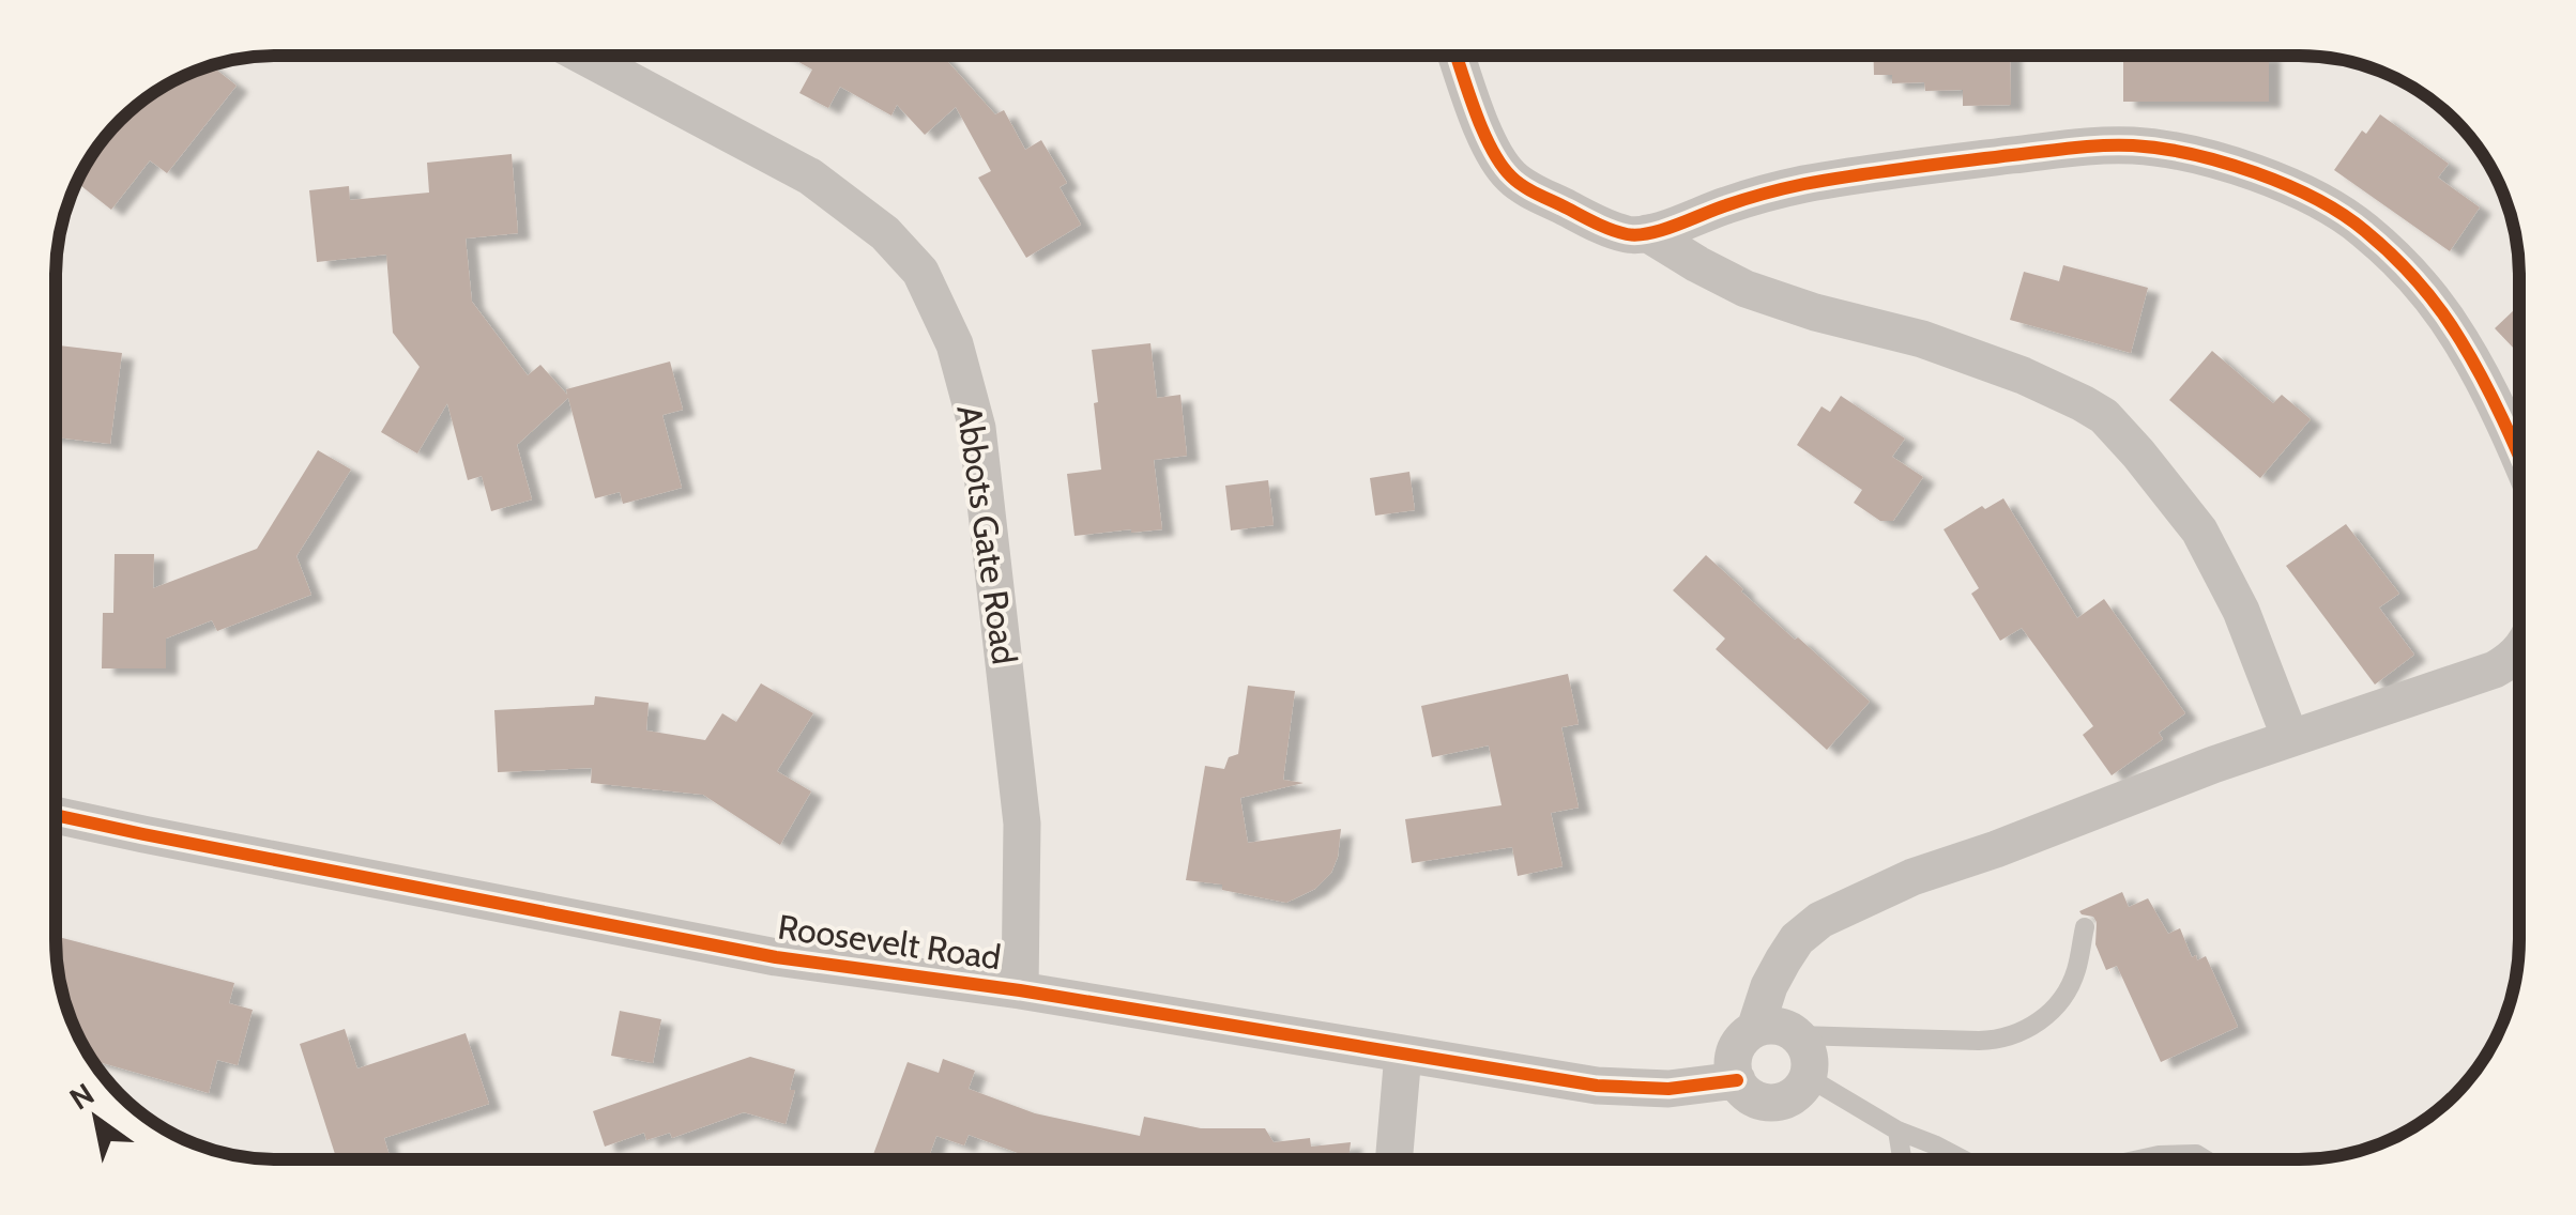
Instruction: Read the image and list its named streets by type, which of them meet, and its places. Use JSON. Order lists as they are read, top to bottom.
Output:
{
  "streets": {
    "street": ["Abbots Gate Road", "Roosevelt Road"]
  },
  "crossings": [
    ["Abbots Gate Road", "Roosevelt Road"]
  ],
  "north": "top left"
}
